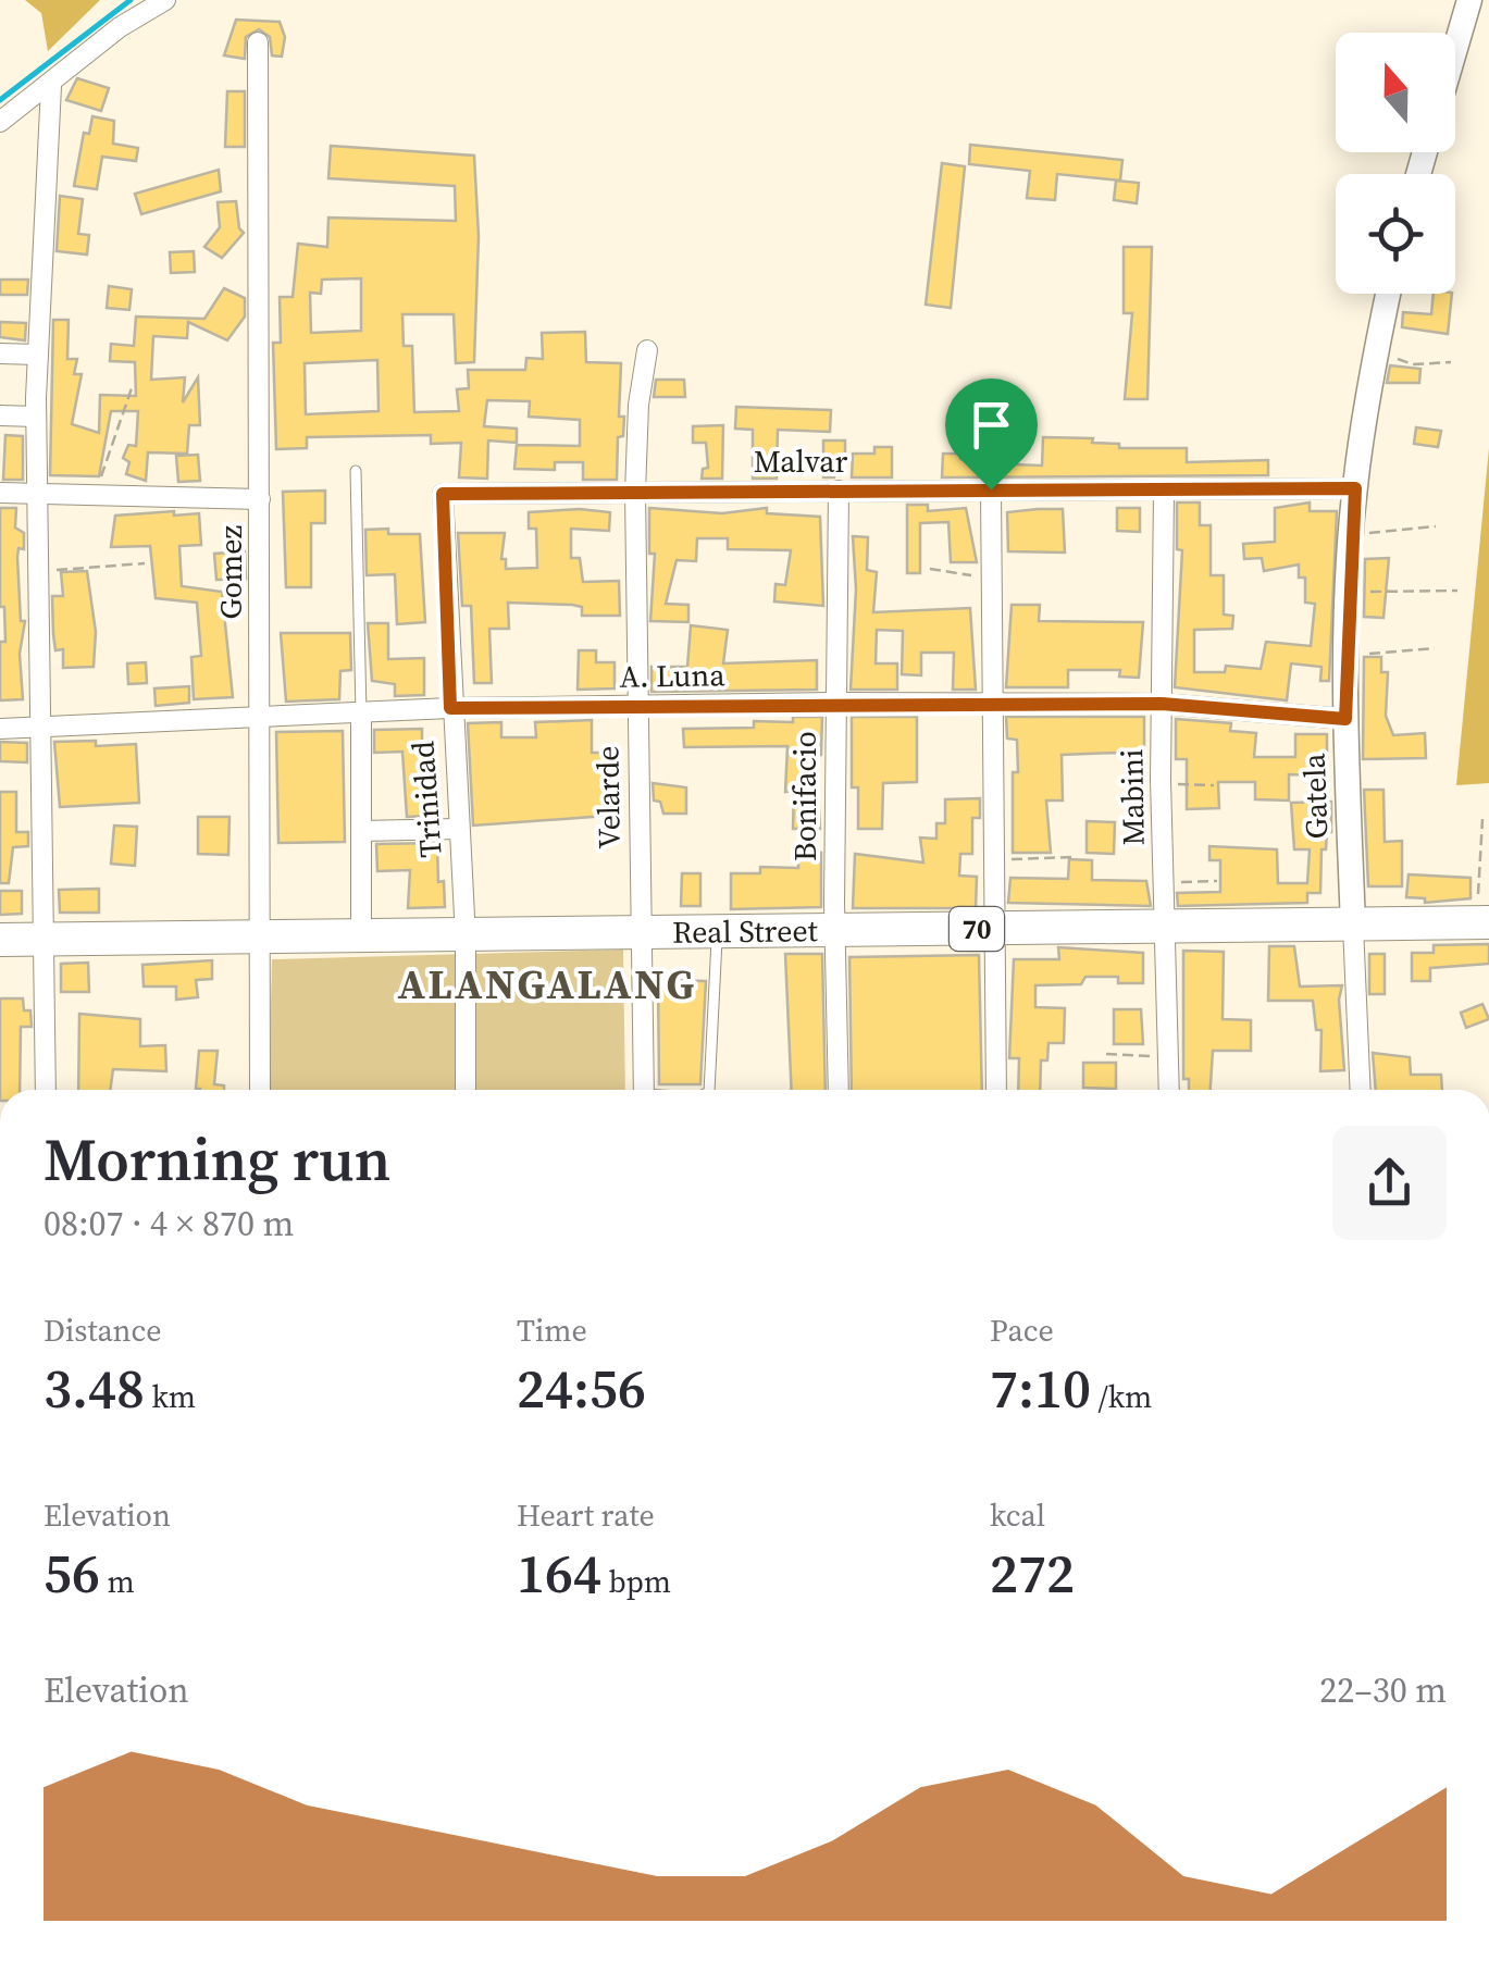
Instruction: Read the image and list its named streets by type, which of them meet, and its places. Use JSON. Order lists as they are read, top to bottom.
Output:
{
  "streets": {
    "highway": ["70", "Real Street"],
    "street": [
      "Malvar",
      "Gomez",
      "A. Luna",
      "Bonifacio",
      "Gatela",
      "Velarde",
      "Mabini",
      "Trinidad"
    ]
  },
  "crossings": [
    ["Malvar", "Bonifacio"],
    ["Malvar", "Gatela"],
    ["Malvar", "Velarde"],
    ["Malvar", "Mabini"],
    ["Malvar", "Trinidad"],
    ["Gomez", "A. Luna"],
    ["Gomez", "Real Street"],
    ["A. Luna", "Bonifacio"],
    ["A. Luna", "Gatela"],
    ["A. Luna", "Velarde"],
    ["A. Luna", "Mabini"],
    ["A. Luna", "Trinidad"],
    ["Bonifacio", "Real Street"],
    ["Gatela", "Real Street"],
    ["Velarde", "Real Street"],
    ["Mabini", "Real Street"],
    ["Trinidad", "Real Street"]
  ],
  "districts": ["ALANGALANG"],
  "north": "top",
  "page": {
    "heading": ["Morning run", "08:07 · 4 × 870 m"],
    "stats": [
      ["Distance", "3.48 km"],
      ["Time", "24:56"],
      ["Pace", "7:10 /km"],
      ["Elevation", "56 m"],
      ["Heart rate", "164 bpm"],
      ["kcal", "272"]
    ],
    "chart": ["Elevation", "22–30 m"]
  }
}
